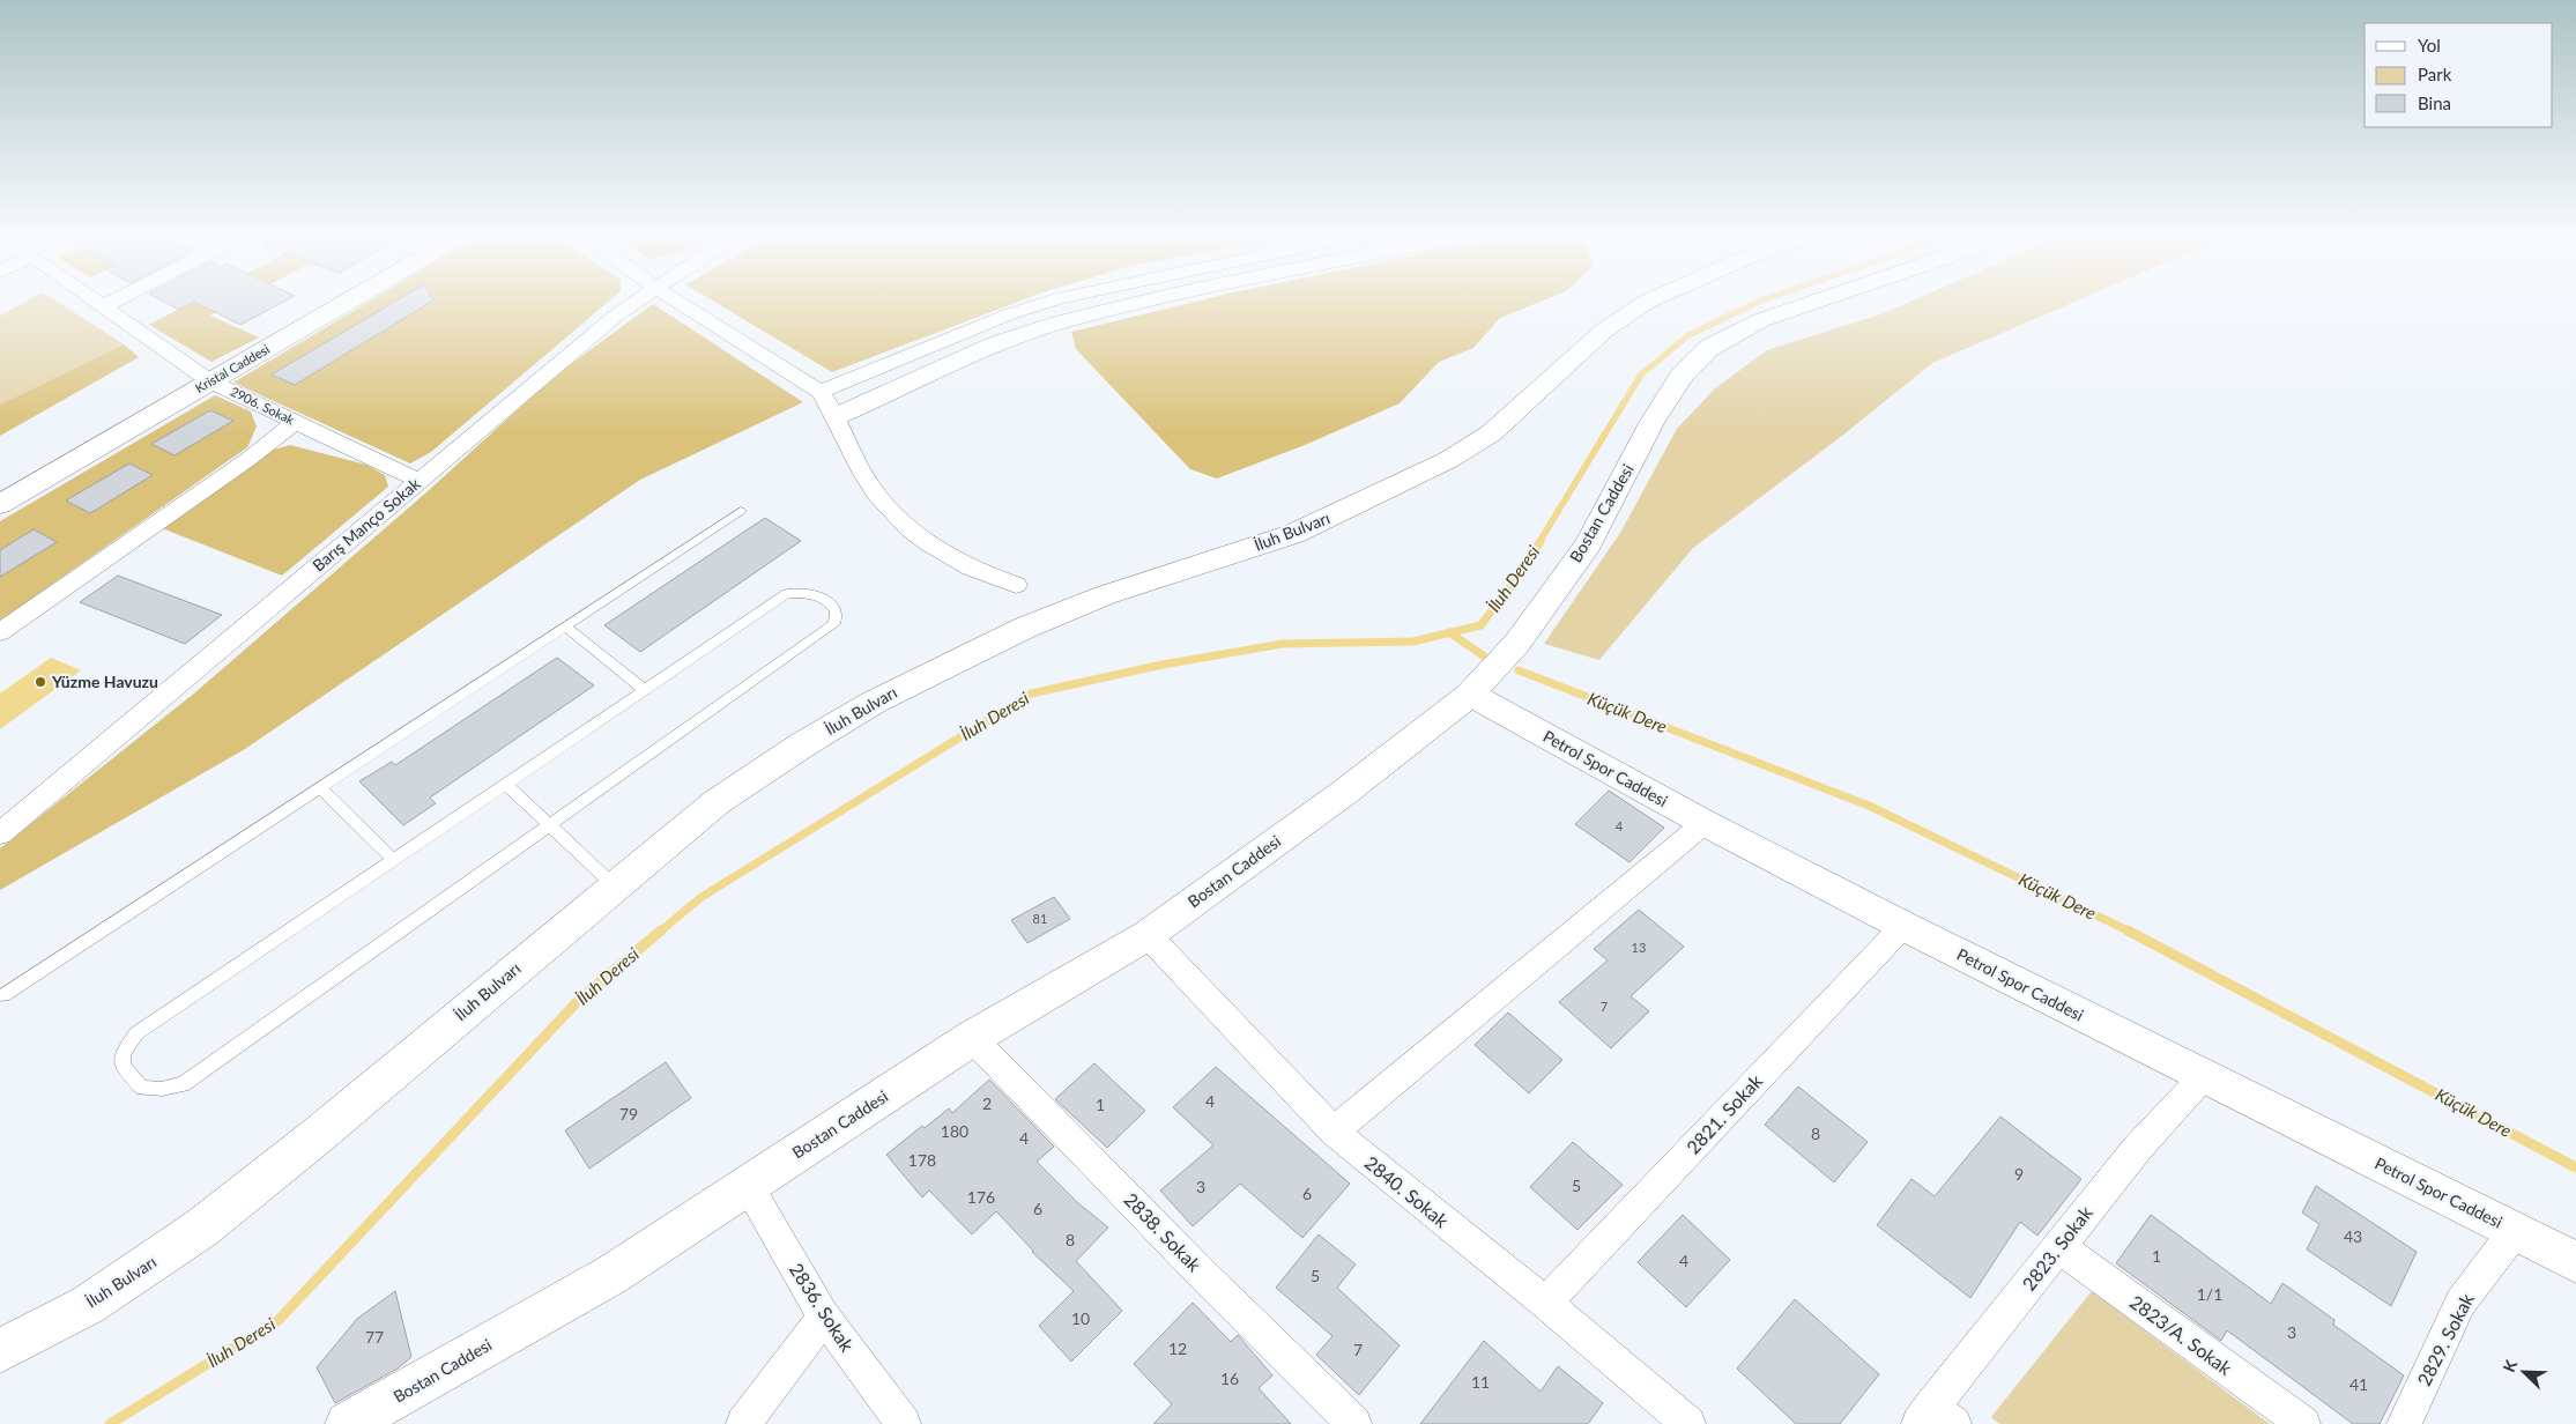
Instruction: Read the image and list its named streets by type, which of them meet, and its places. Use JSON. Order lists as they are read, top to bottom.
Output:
{
  "streets": {
    "street": [
      "Kristal Caddesi",
      "2906. Sokak",
      "Bostan Caddesi",
      "Barış Manço Sokak",
      "İluh Bulvarı",
      "Petrol Spor Caddesi",
      "2821. Sokak",
      "2840. Sokak",
      "2838. Sokak",
      "2823. Sokak",
      "2836. Sokak",
      "2823/A. Sokak",
      "2829. Sokak"
    ]
  },
  "crossings": [
    ["Kristal Caddesi", "2906. Sokak"],
    ["2906. Sokak", "Barış Manço Sokak"],
    ["Bostan Caddesi", "Petrol Spor Caddesi"],
    ["Bostan Caddesi", "2840. Sokak"],
    ["Bostan Caddesi", "2838. Sokak"],
    ["Bostan Caddesi", "2836. Sokak"],
    ["Petrol Spor Caddesi", "2821. Sokak"],
    ["Petrol Spor Caddesi", "2823. Sokak"],
    ["Petrol Spor Caddesi", "2829. Sokak"],
    ["2821. Sokak", "2840. Sokak"],
    ["2823. Sokak", "2823/A. Sokak"]
  ],
  "water": ["İluh Deresi", "Küçük Dere"],
  "places": ["Yüzme Havuzu"],
  "house_numbers": [
    "4",
    "81",
    "13",
    "7",
    "4",
    "2",
    "1",
    "79",
    "180",
    "8",
    "4",
    "178",
    "9",
    "5",
    "3",
    "6",
    "176",
    "6",
    "43",
    "8",
    "1",
    "4",
    "5",
    "1/1",
    "10",
    "3",
    "77",
    "12",
    "7",
    "16",
    "11",
    "41"
  ],
  "legend": ["Yol", "Park", "Bina"],
  "north": "top left"
}
